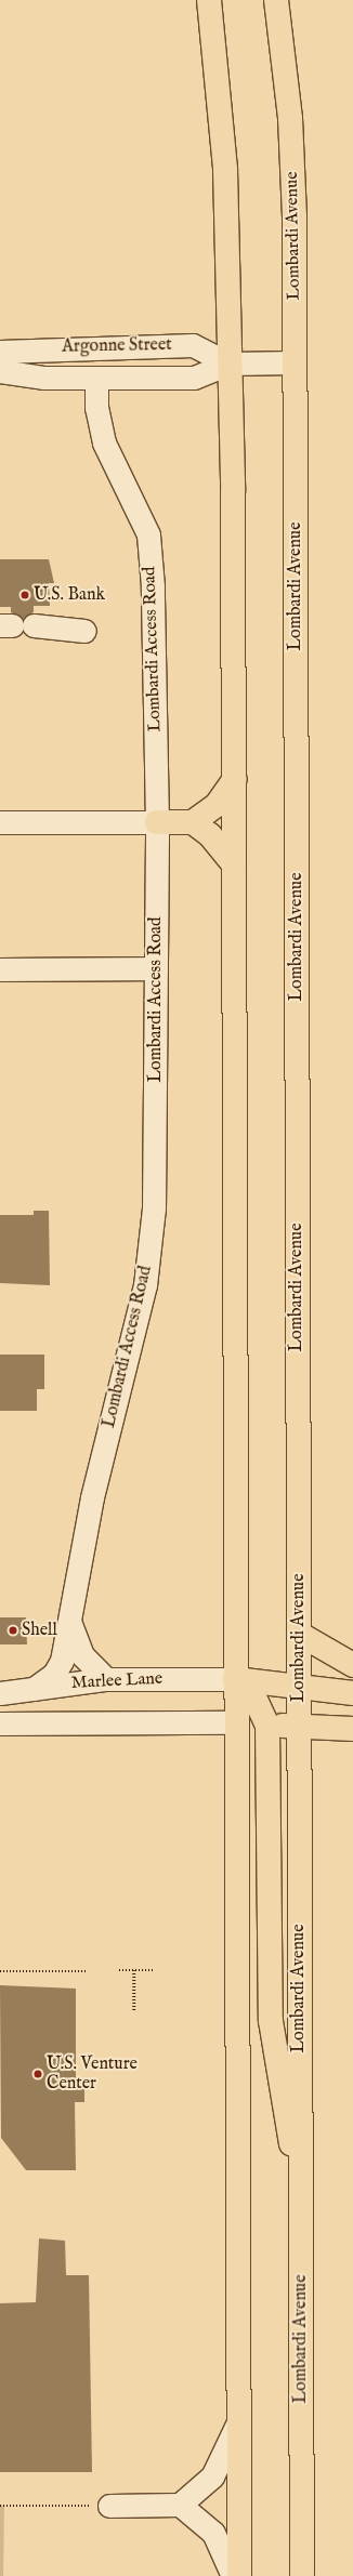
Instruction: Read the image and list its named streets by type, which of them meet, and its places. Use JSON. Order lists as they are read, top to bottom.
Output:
{
  "streets": {
    "main road": ["Lombardi Avenue"],
    "street": ["Argonne Street", "Lombardi Access Road", "Marlee Lane"]
  },
  "crossings": [
    ["Lombardi Avenue", "Argonne Street"],
    ["Argonne Street", "Lombardi Access Road"],
    ["Lombardi Access Road", "Marlee Lane"]
  ],
  "places": ["U.S. Bank", "Shell", "U.S. Venture Center"]
}
